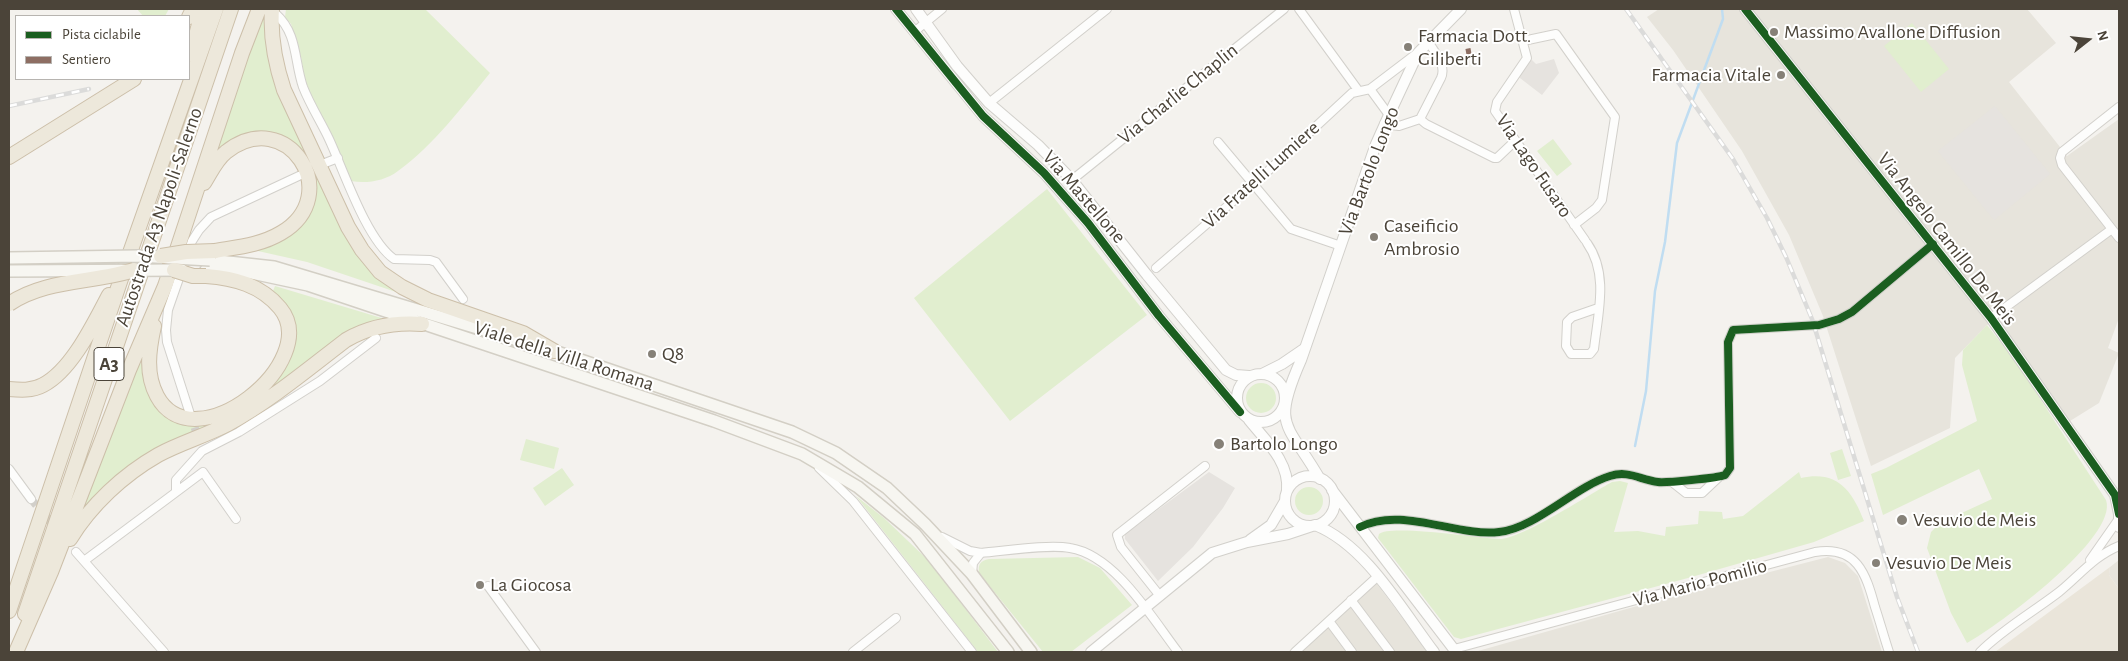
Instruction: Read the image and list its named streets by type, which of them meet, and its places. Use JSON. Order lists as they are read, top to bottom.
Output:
{
  "streets": {
    "highway": ["Autostrada A3 Napoli-Salerno", "A3"],
    "main road": ["Viale della Villa Romana"],
    "street": [
      "Via Charlie Chaplin",
      "Via Lago Fusaro",
      "Via Bartolo Longo",
      "Via Fratelli Lumiere",
      "Via Mastellone",
      "Via Angelo Camillo De Meis",
      "Via Mario Pomilio"
    ]
  },
  "crossings": [
    ["Via Charlie Chaplin", "Via Mastellone"],
    ["Via Bartolo Longo", "Via Mastellone"],
    ["Autostrada A3 Napoli-Salerno", "A3"]
  ],
  "places": [
    "Massimo Avallone Diffusion",
    "Farmacia Dott. Giliberti",
    "Farmacia Vitale",
    "Caseificio Ambrosio",
    "Q8",
    "Bartolo Longo",
    "Vesuvio de Meis",
    "Vesuvio De Meis",
    "La Giocosa"
  ],
  "legend": ["Pista ciclabile", "Sentiero"],
  "north": "right"
}
